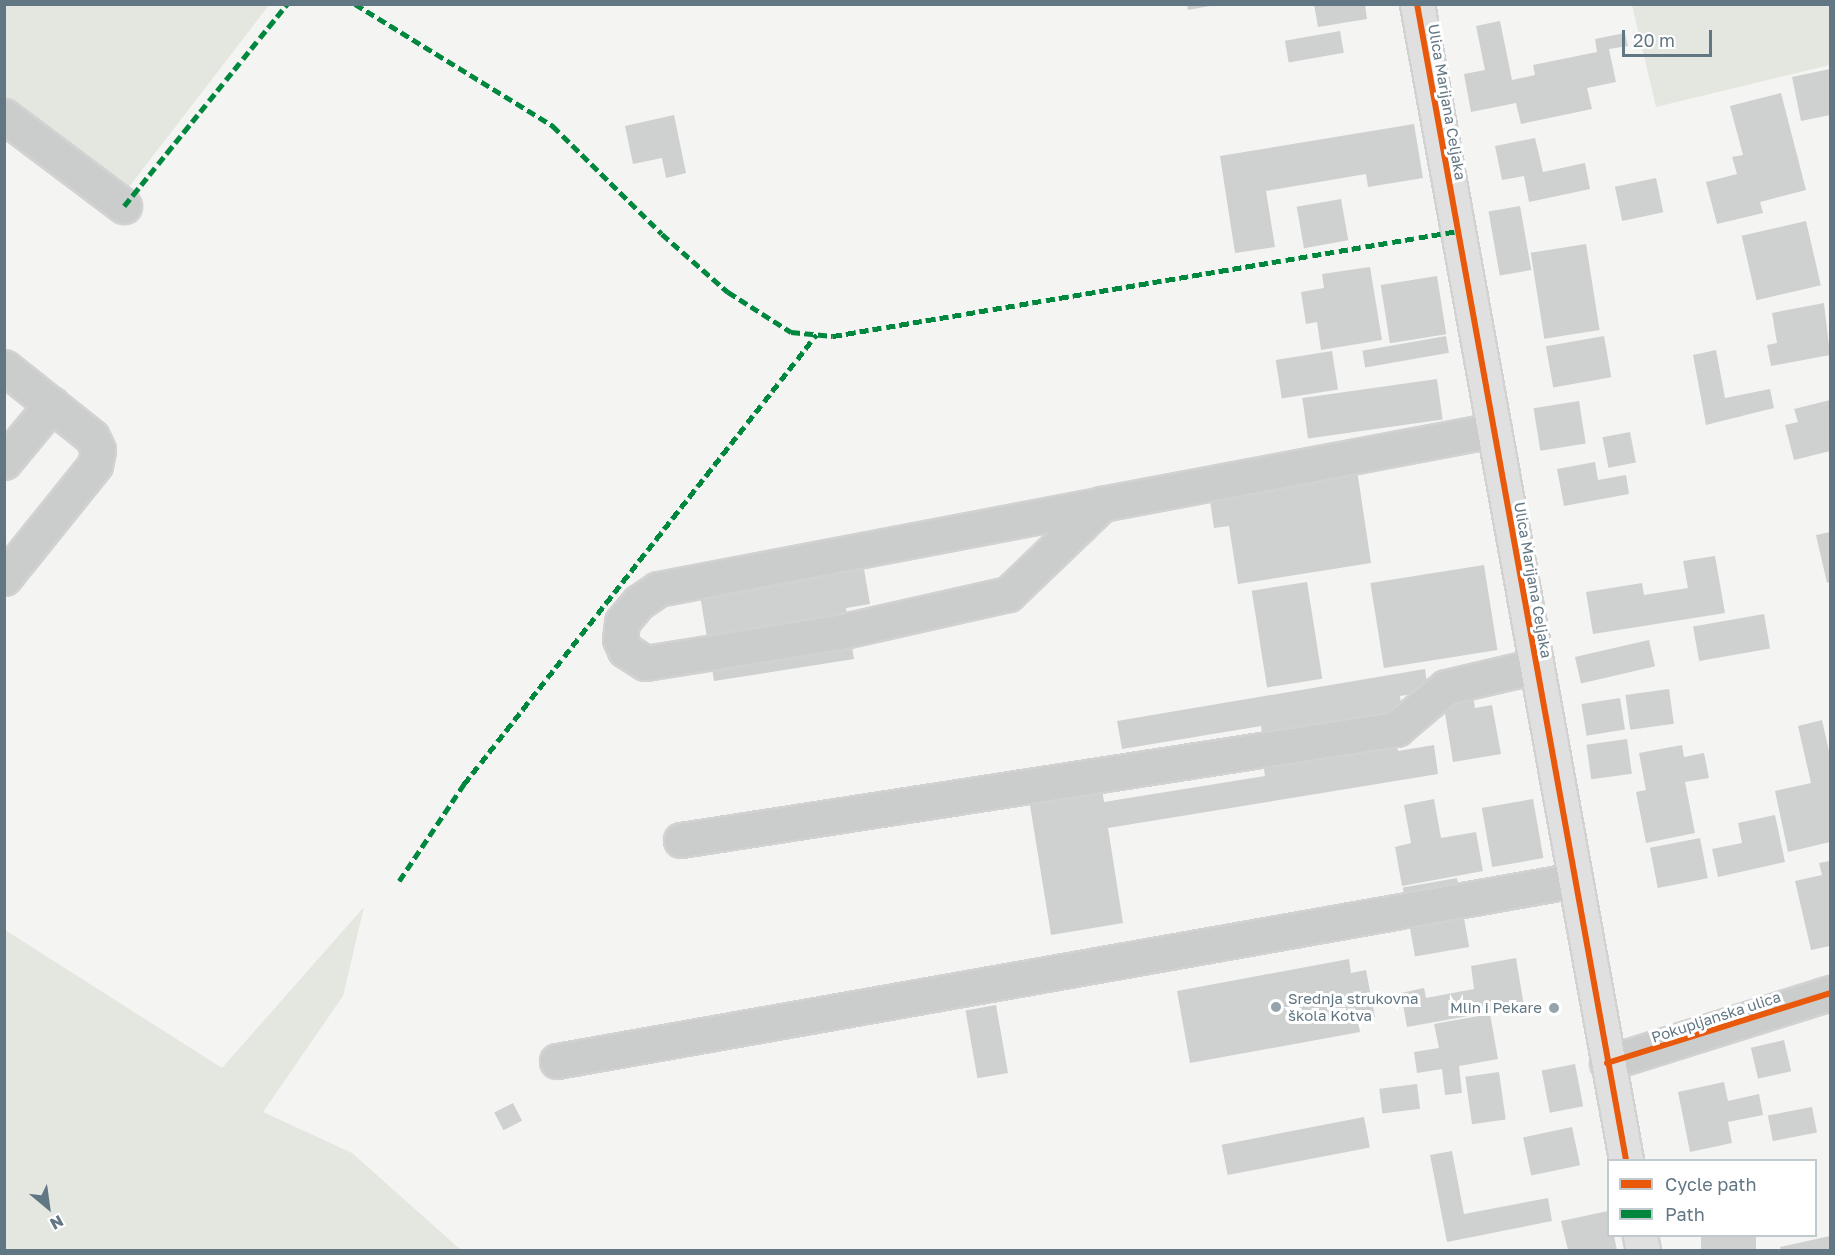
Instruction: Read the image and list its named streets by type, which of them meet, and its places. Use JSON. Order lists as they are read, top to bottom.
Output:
{
  "streets": {
    "main road": ["Ulica Marijana Celjaka"],
    "street": ["Pokupljanska ulica"]
  },
  "crossings": [
    ["Ulica Marijana Celjaka", "Pokupljanska ulica"]
  ],
  "places": ["Srednja strukovna škola Kotva", "Mlin i Pekare"],
  "legend": ["Cycle path", "Path"],
  "scale_bar": "20 m",
  "north": "bottom right"
}
